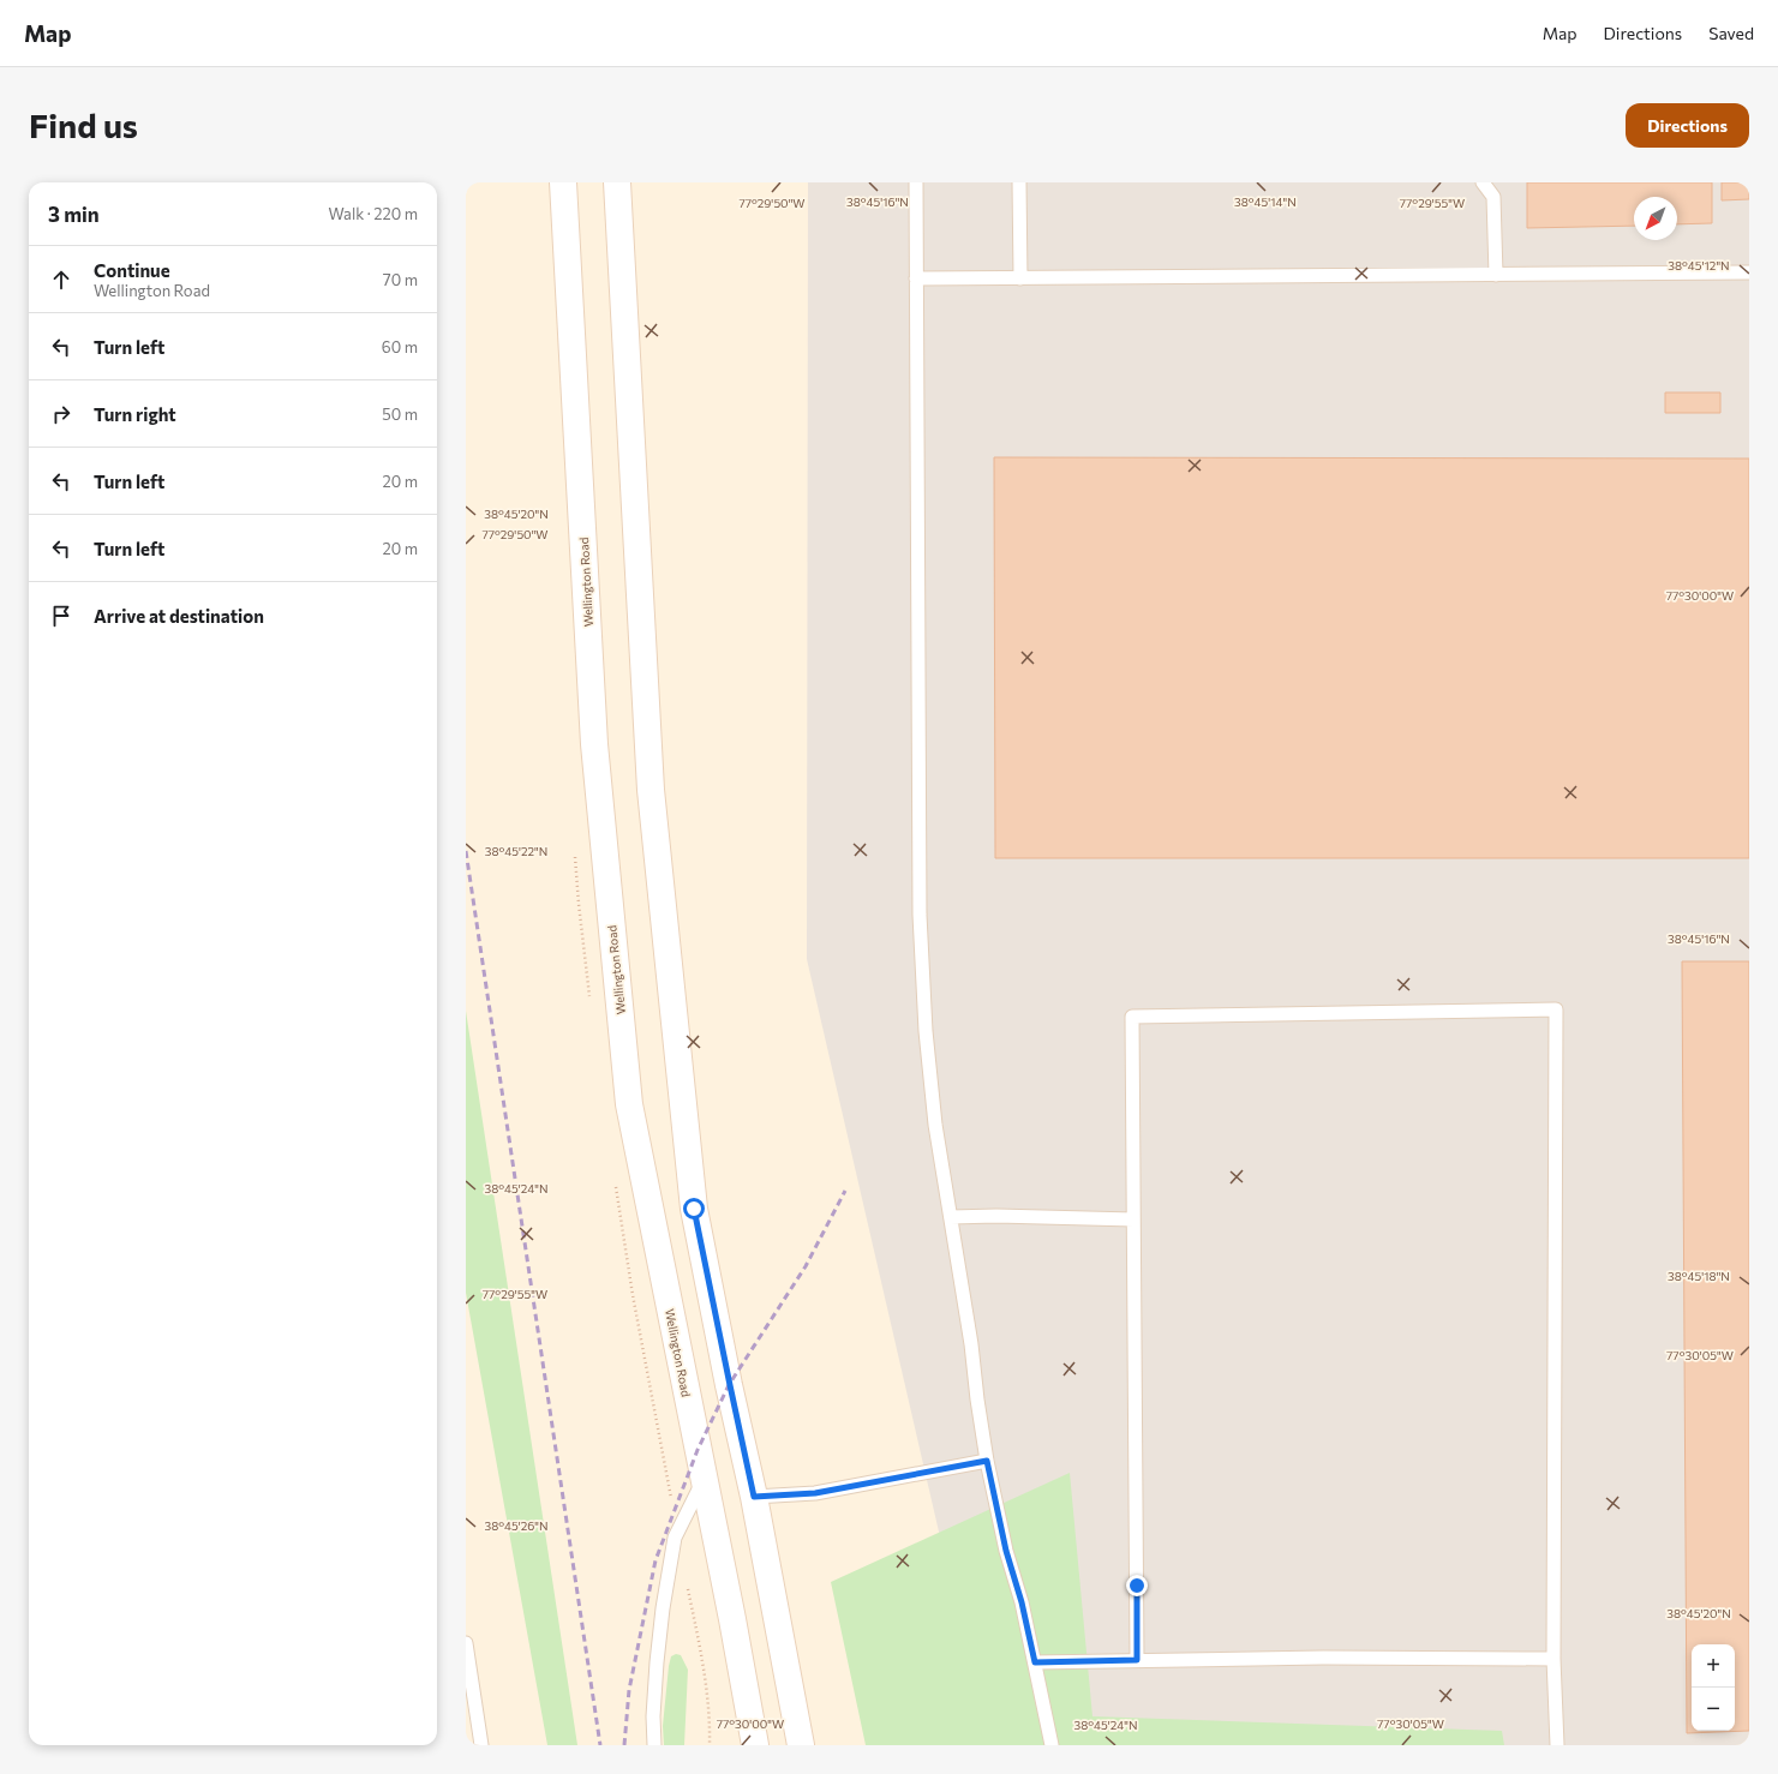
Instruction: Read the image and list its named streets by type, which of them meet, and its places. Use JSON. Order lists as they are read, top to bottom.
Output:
{
  "streets": {
    "main road": ["Wellington Road"]
  },
  "north": "bottom left",
  "page": {
    "header": "Map",
    "nav": ["Map", "Directions", "Saved"],
    "buttons": "Directions",
    "title": "Find us",
    "heading": ["3 min", "Walk · 220 m"],
    "list": [
      ["Continue", "Wellington Road", "70 m"],
      ["Turn left", "60 m"],
      ["Turn right", "50 m"],
      ["Turn left", "20 m"],
      ["Turn left", "20 m"],
      "Arrive at destination"
    ],
    "map_buttons": ["+", "−"]
  },
  "coordinates": [
    "38°45'14\"N",
    "38°45'16\"N",
    "77°29'50\"W",
    "77°29'55\"W",
    "38°45'12\"N",
    "38°45'20\"N",
    "77°30'00\"W",
    "38°45'22\"N",
    "38°45'24\"N",
    "38°45'18\"N",
    "77°30'05\"W",
    "38°45'26\"N"
  ]
}
